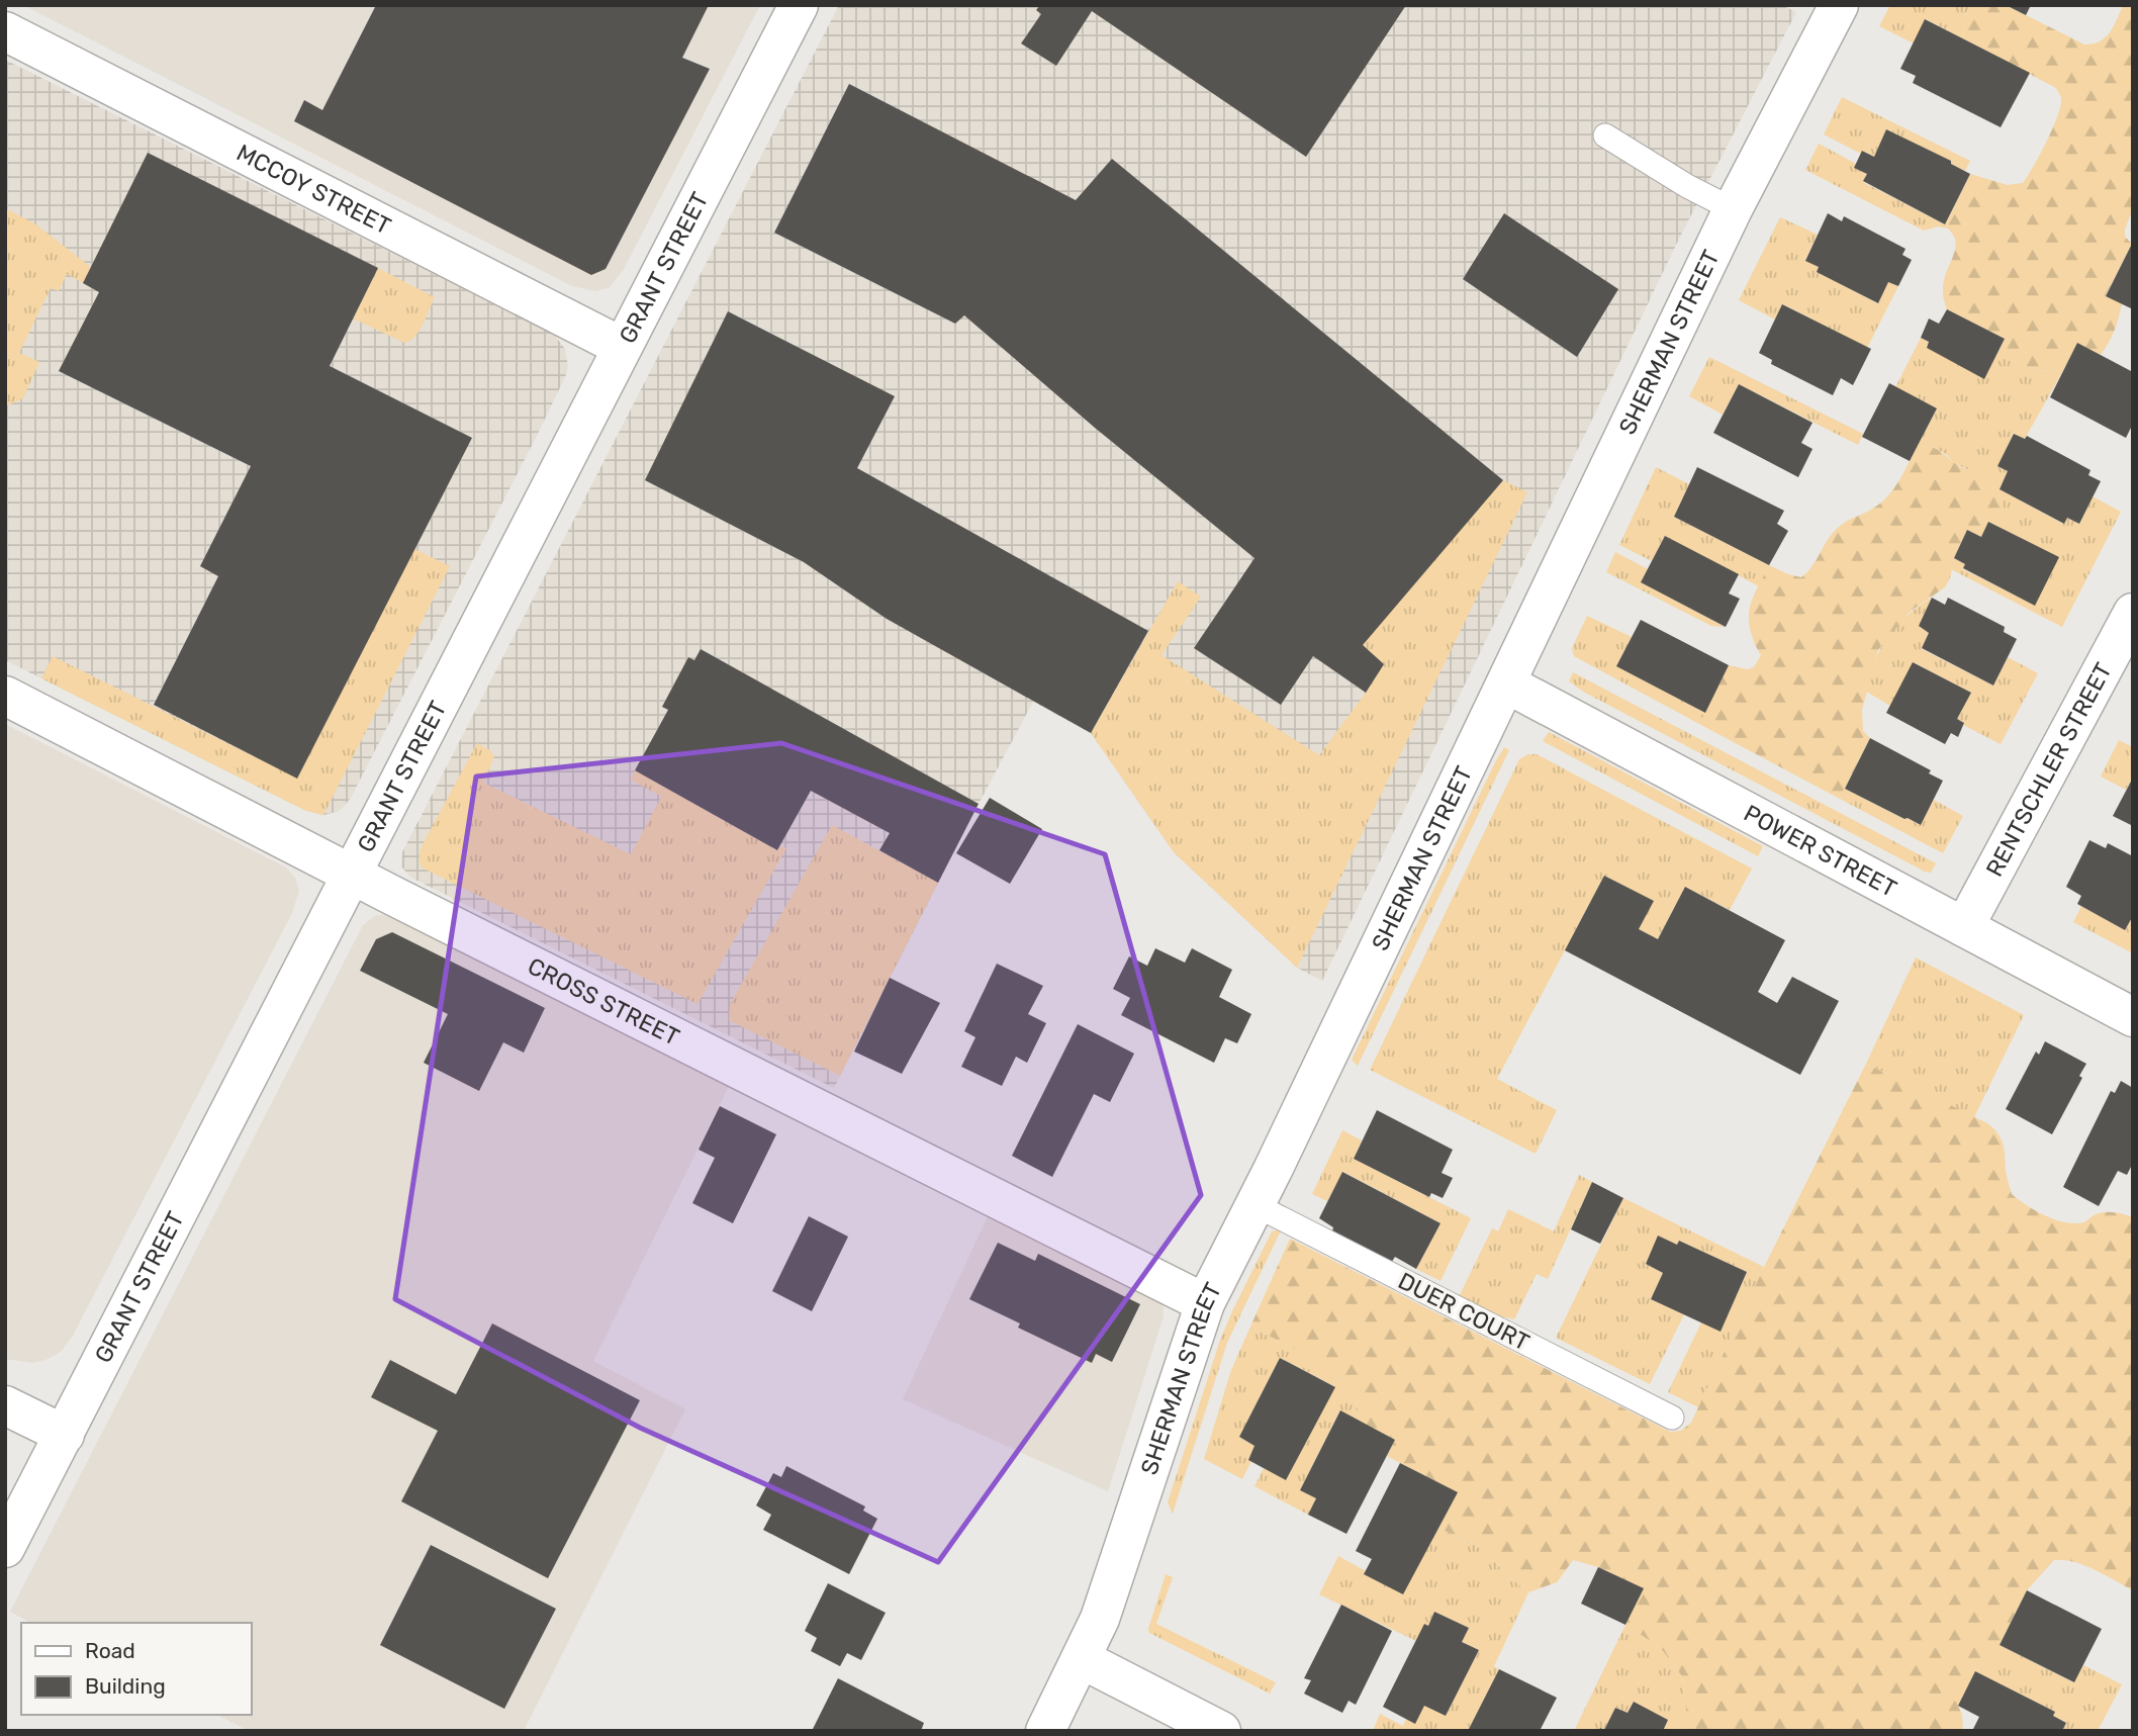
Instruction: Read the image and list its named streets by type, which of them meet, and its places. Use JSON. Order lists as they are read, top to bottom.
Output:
{
  "streets": {
    "street": [
      "MCCOY STREET",
      "GRANT STREET",
      "SHERMAN STREET",
      "RENTSCHLER STREET",
      "POWER STREET",
      "CROSS STREET"
    ],
    "lane": ["DUER COURT"]
  },
  "crossings": [
    ["MCCOY STREET", "GRANT STREET"],
    ["GRANT STREET", "CROSS STREET"],
    ["SHERMAN STREET", "POWER STREET"],
    ["SHERMAN STREET", "CROSS STREET"],
    ["SHERMAN STREET", "DUER COURT"],
    ["RENTSCHLER STREET", "POWER STREET"]
  ],
  "legend": ["Road", "Building"]
}
